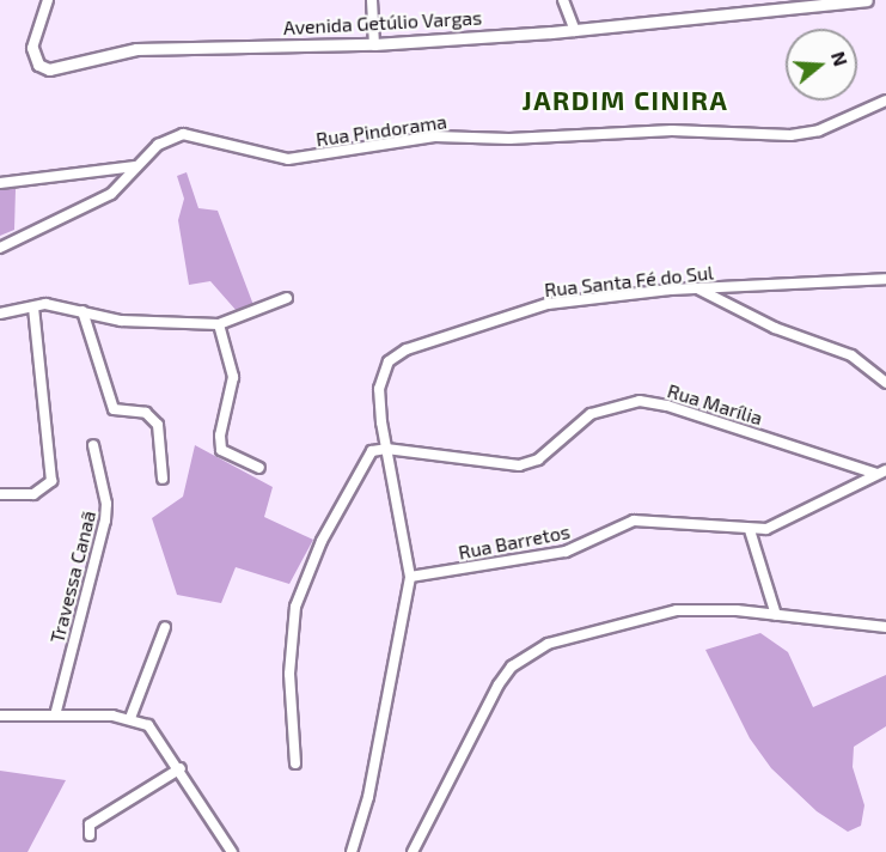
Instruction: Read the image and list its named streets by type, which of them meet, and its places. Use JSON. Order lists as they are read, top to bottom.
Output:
{
  "streets": {
    "street": [
      "Avenida Getúlio Vargas",
      "Rua Pindorama",
      "Rua Santa Fé do Sul",
      "Rua Marília",
      "Rua Barretos",
      "Travessa Canaã"
    ]
  },
  "crossings": [
    ["Rua Santa Fé do Sul", "Rua Marília"],
    ["Rua Santa Fé do Sul", "Rua Barretos"],
    ["Rua Marília", "Rua Barretos"]
  ],
  "districts": ["JARDIM CINIRA"],
  "north": "right"
}
